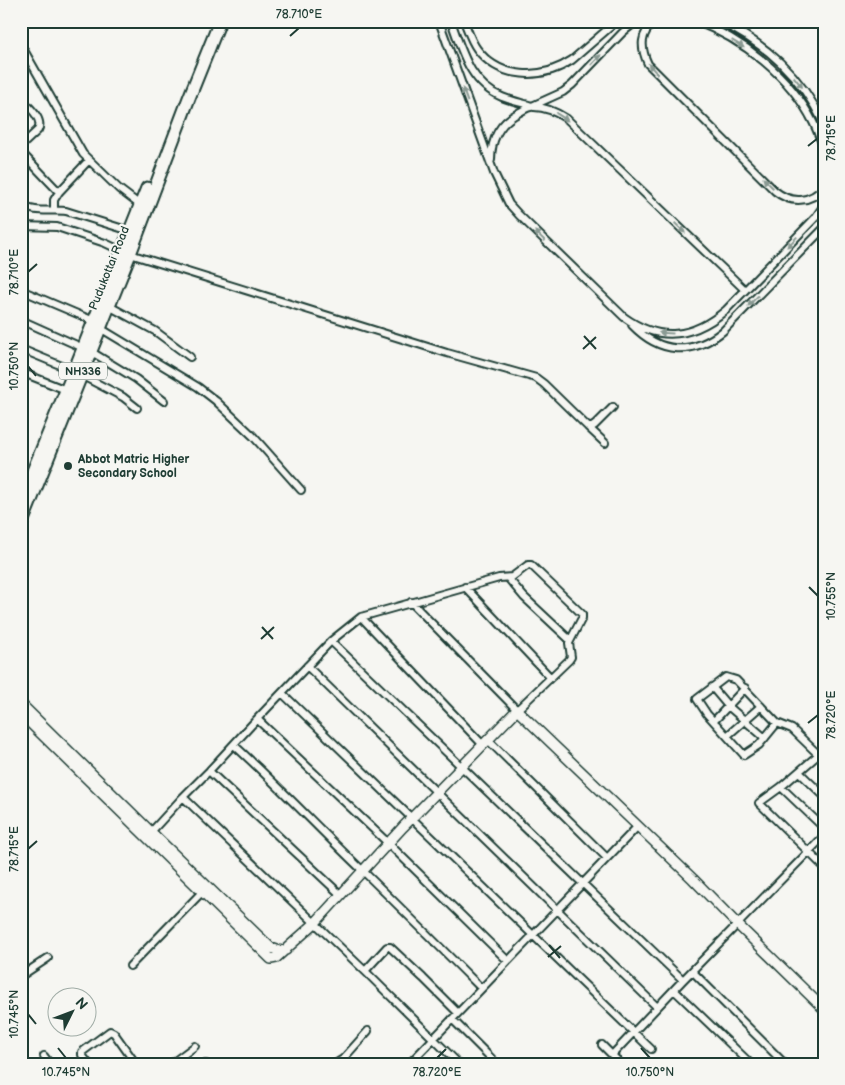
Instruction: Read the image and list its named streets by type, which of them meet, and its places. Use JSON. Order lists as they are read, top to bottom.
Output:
{
  "streets": {
    "highway": ["Pudukottai Road", "NH336"]
  },
  "places": ["Abbot Matric Higher Secondary School"],
  "north": "top right",
  "coordinates": [
    "78.710°E",
    "78.715°E",
    "10.750°N",
    "10.755°N",
    "78.720°E",
    "10.745°N"
  ]
}
